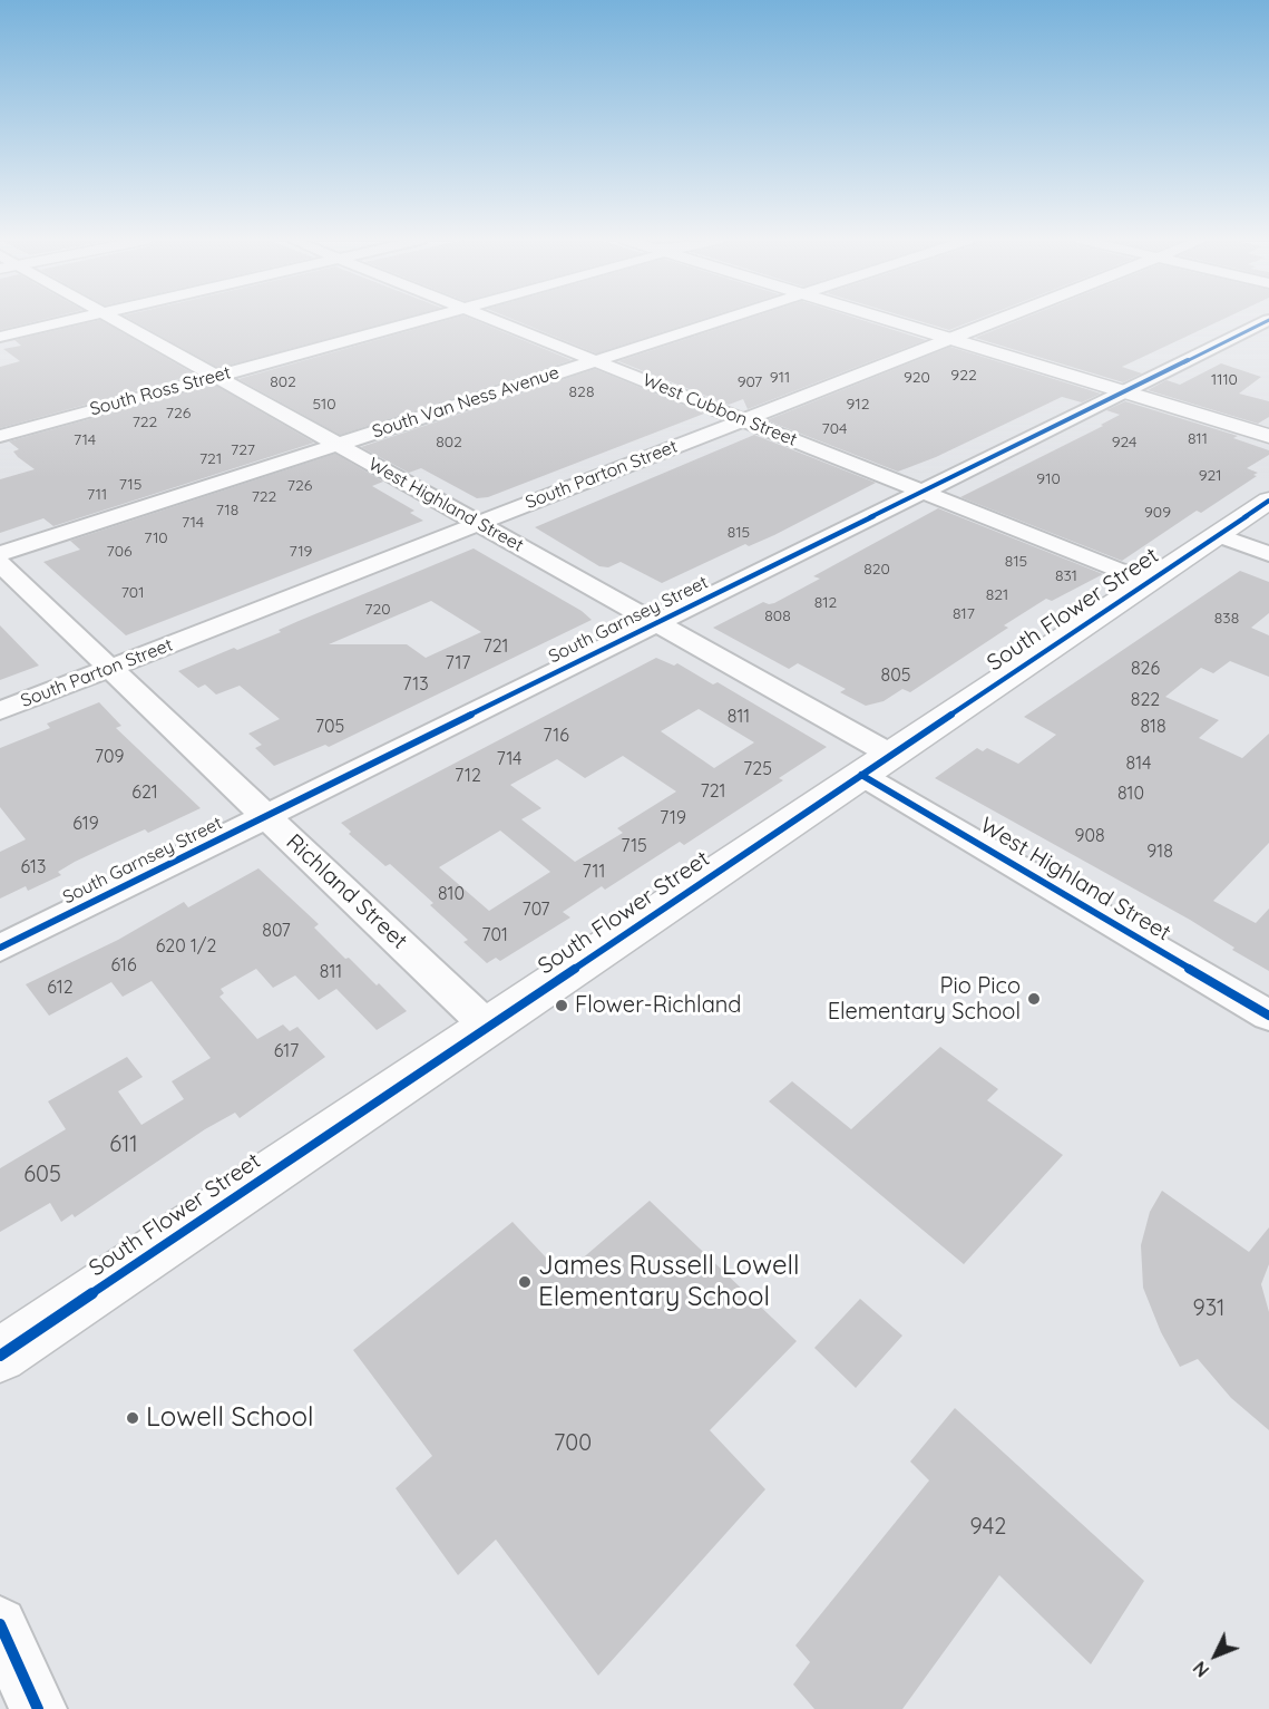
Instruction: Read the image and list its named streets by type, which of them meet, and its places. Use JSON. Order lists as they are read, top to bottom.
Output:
{
  "streets": {
    "street": [
      "South Ross Street",
      "South Van Ness Avenue",
      "West Cubbon Street",
      "South Parton Street",
      "West Highland Street",
      "South Flower Street",
      "South Garnsey Street",
      "Richland Street"
    ]
  },
  "crossings": [
    ["South Ross Street", "West Highland Street"],
    ["South Van Ness Avenue", "West Cubbon Street"],
    ["South Van Ness Avenue", "West Highland Street"],
    ["West Cubbon Street", "South Parton Street"],
    ["West Cubbon Street", "South Flower Street"],
    ["West Cubbon Street", "South Garnsey Street"],
    ["South Parton Street", "West Highland Street"],
    ["South Parton Street", "Richland Street"],
    ["West Highland Street", "South Flower Street"],
    ["West Highland Street", "South Garnsey Street"],
    ["South Flower Street", "Richland Street"],
    ["South Garnsey Street", "Richland Street"]
  ],
  "places": [
    "Pio Pico Elementary School",
    "Flower-Richland",
    "James Russell Lowell Elementary School",
    "Lowell School"
  ],
  "house_numbers": [
    "922",
    "911",
    "920",
    "1110",
    "802",
    "907",
    "828",
    "510",
    "912",
    "726",
    "722",
    "704",
    "811",
    "714",
    "802",
    "924",
    "727",
    "721",
    "921",
    "910",
    "715",
    "726",
    "711",
    "722",
    "718",
    "909",
    "714",
    "815",
    "710",
    "706",
    "719",
    "815",
    "820",
    "831",
    "701",
    "821",
    "812",
    "720",
    "817",
    "808",
    "838",
    "721",
    "717",
    "826",
    "805",
    "713",
    "822",
    "811",
    "705",
    "818",
    "716",
    "709",
    "714",
    "814",
    "725",
    "712",
    "721",
    "621",
    "810",
    "719",
    "619",
    "908",
    "715",
    "918",
    "613",
    "711",
    "810",
    "707",
    "807",
    "701",
    "620 1/2",
    "616",
    "811",
    "612",
    "617",
    "611",
    "605",
    "931",
    "700",
    "942"
  ],
  "north": "bottom left"
}
